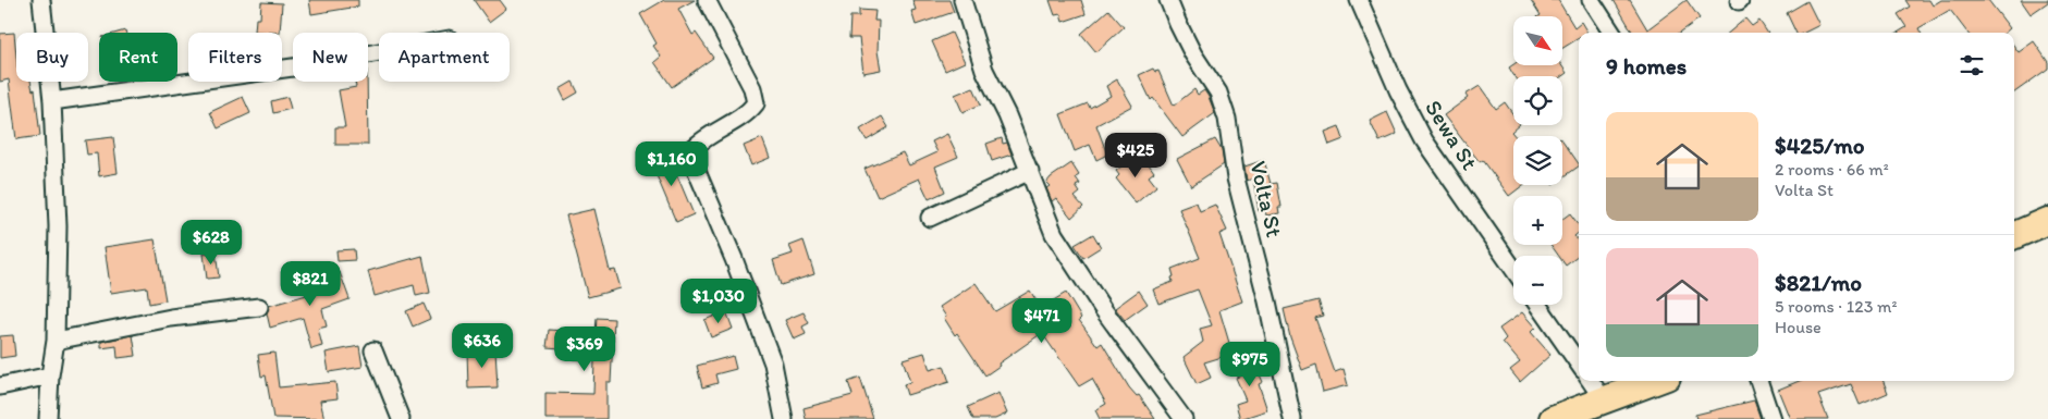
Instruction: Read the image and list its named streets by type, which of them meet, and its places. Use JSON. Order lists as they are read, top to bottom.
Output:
{
  "streets": {
    "street": ["Sewa St", "Volta St"]
  },
  "north": "bottom right",
  "page": {
    "map_buttons": ["+", "−"],
    "chip": [
      "Buy",
      "Rent",
      "Filters",
      "New",
      "Apartment"
    ],
    "heading": "9 homes",
    "list": [
      {
        "name": "$425/mo",
        "note": "2 rooms · 66 m² · Volta St"
      },
      {
        "name": "$821/mo",
        "note": "5 rooms · 123 m² · House"
      }
    ],
    "price": [
      "$425",
      "$1,160",
      "$628",
      "$821",
      "$1,030",
      "$471",
      "$636",
      "$369",
      "$975"
    ]
  }
}
